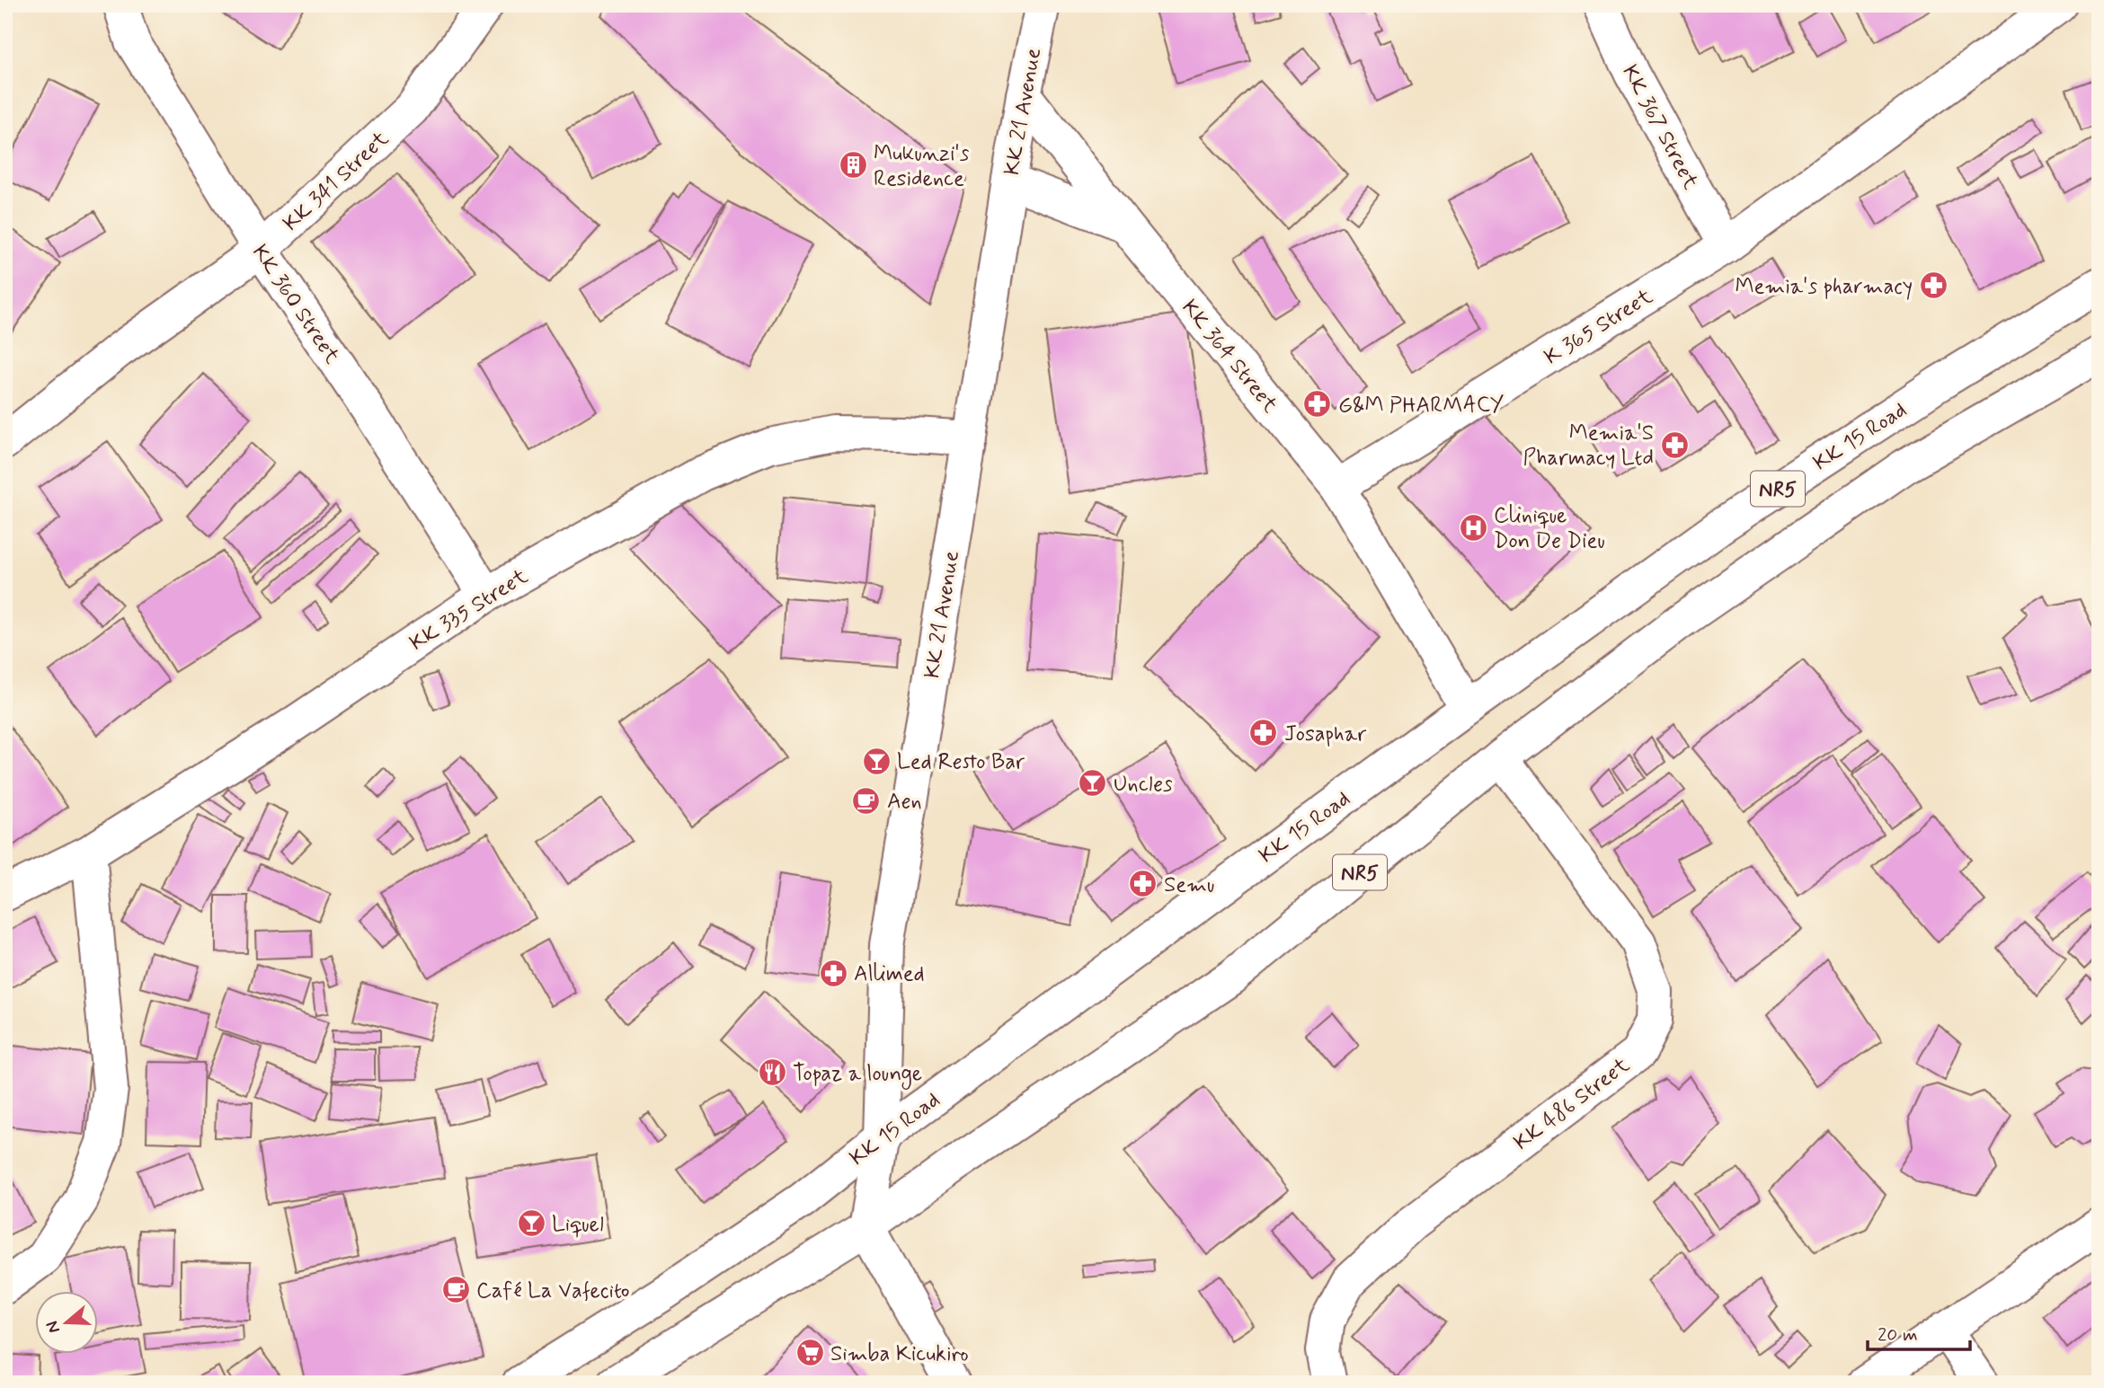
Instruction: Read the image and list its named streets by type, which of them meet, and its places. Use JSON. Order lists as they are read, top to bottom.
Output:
{
  "streets": {
    "main road": [
      "KK 21 Avenue",
      "KK 367 Street",
      "KK 341 Street",
      "KK 360 Street",
      "K 365 Street",
      "KK 364 Street",
      "KK 15 Road",
      "NR5",
      "KK 335 Street",
      "KK 486 Street"
    ]
  },
  "crossings": [
    ["KK 21 Avenue", "KK 364 Street"],
    ["KK 21 Avenue", "KK 15 Road"],
    ["KK 21 Avenue", "NR5"],
    ["KK 21 Avenue", "KK 335 Street"],
    ["KK 367 Street", "K 365 Street"],
    ["KK 341 Street", "KK 360 Street"],
    ["KK 360 Street", "KK 335 Street"],
    ["K 365 Street", "KK 364 Street"],
    ["NR5", "KK 486 Street"]
  ],
  "places": {
    "building": ["Mukunzi's Residence"],
    "pharmacy": [
      "Memia's pharmacy",
      "G&M PHARMACY",
      "Memia'S Pharmacy Ltd",
      "Josaphar",
      "Semu",
      "Allimed"
    ],
    "hospital": ["Clinique Don De Dieu"],
    "bar": ["Led Resto Bar", "Uncles", "Liquel"],
    "cafe": ["Aen", "Café La Vafecito"],
    "restaurant": ["Topaz a lounge"],
    "supermarket": ["Simba Kicukiro"]
  },
  "scale_bar": "20 m",
  "north": "left"
}
